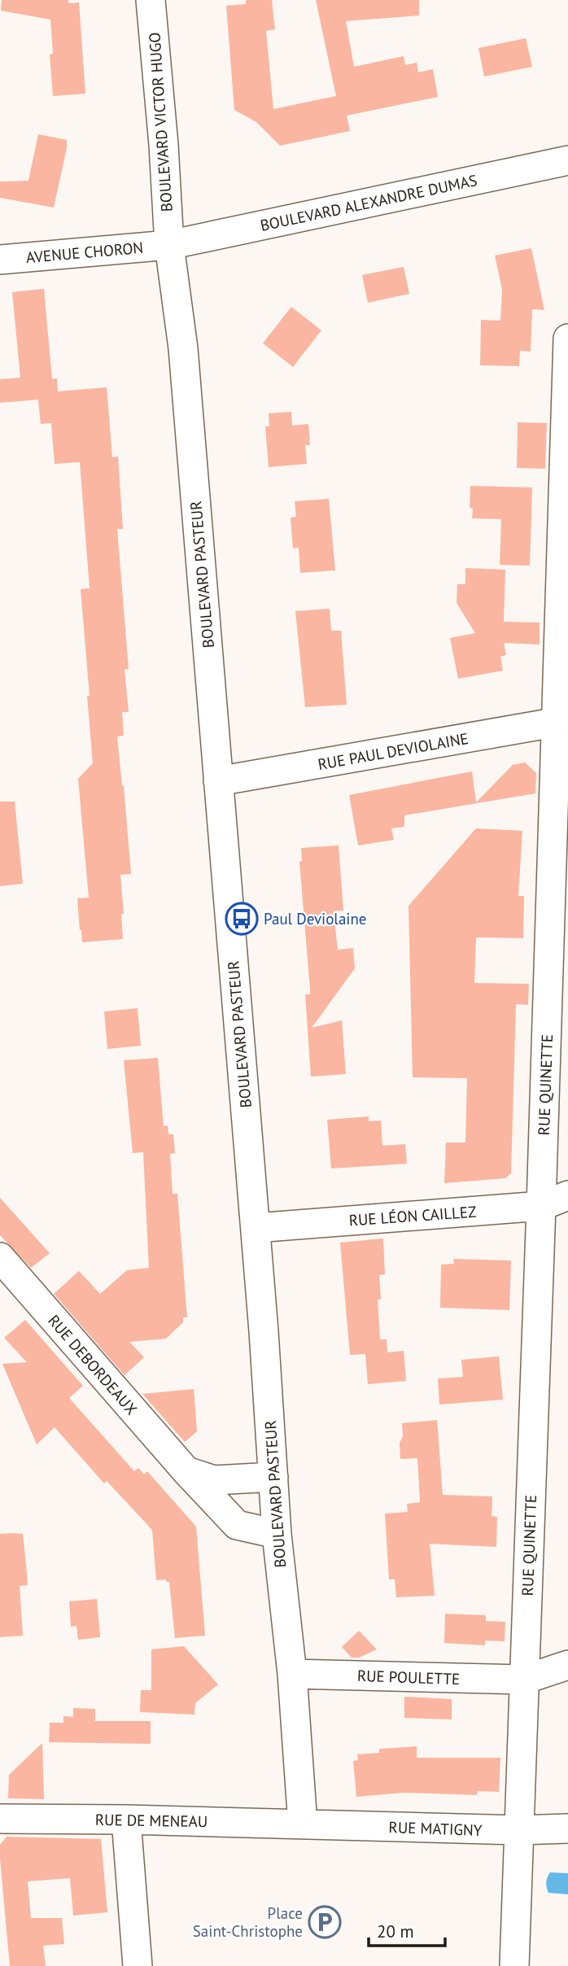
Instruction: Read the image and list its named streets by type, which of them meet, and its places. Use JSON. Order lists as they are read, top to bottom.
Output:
{
  "streets": {
    "street": [
      "BOULEVARD VICTOR HUGO",
      "BOULEVARD ALEXANDRE DUMAS",
      "AVENUE CHORON",
      "BOULEVARD PASTEUR",
      "RUE PAUL DEVIOLAINE",
      "RUE QUINETTE",
      "RUE LÉON CAILLEZ",
      "RUE DEBORDEAUX",
      "RUE POULETTE",
      "RUE DE MENEAU",
      "RUE MATIGNY"
    ]
  },
  "crossings": [
    ["BOULEVARD VICTOR HUGO", "BOULEVARD ALEXANDRE DUMAS"],
    ["BOULEVARD VICTOR HUGO", "AVENUE CHORON"],
    ["BOULEVARD VICTOR HUGO", "BOULEVARD PASTEUR"],
    ["BOULEVARD ALEXANDRE DUMAS", "AVENUE CHORON"],
    ["BOULEVARD ALEXANDRE DUMAS", "BOULEVARD PASTEUR"],
    ["AVENUE CHORON", "BOULEVARD PASTEUR"],
    ["BOULEVARD PASTEUR", "RUE PAUL DEVIOLAINE"],
    ["BOULEVARD PASTEUR", "RUE LÉON CAILLEZ"],
    ["BOULEVARD PASTEUR", "RUE DEBORDEAUX"],
    ["BOULEVARD PASTEUR", "RUE POULETTE"],
    ["BOULEVARD PASTEUR", "RUE DE MENEAU"],
    ["BOULEVARD PASTEUR", "RUE MATIGNY"],
    ["RUE PAUL DEVIOLAINE", "RUE QUINETTE"],
    ["RUE QUINETTE", "RUE LÉON CAILLEZ"],
    ["RUE QUINETTE", "RUE POULETTE"],
    ["RUE QUINETTE", "RUE MATIGNY"],
    ["RUE DE MENEAU", "RUE MATIGNY"]
  ],
  "places": {
    "bus stop": ["Paul Deviolaine"],
    "parking": ["Place Saint-Christophe"]
  },
  "scale_bar": "20 m"
}
